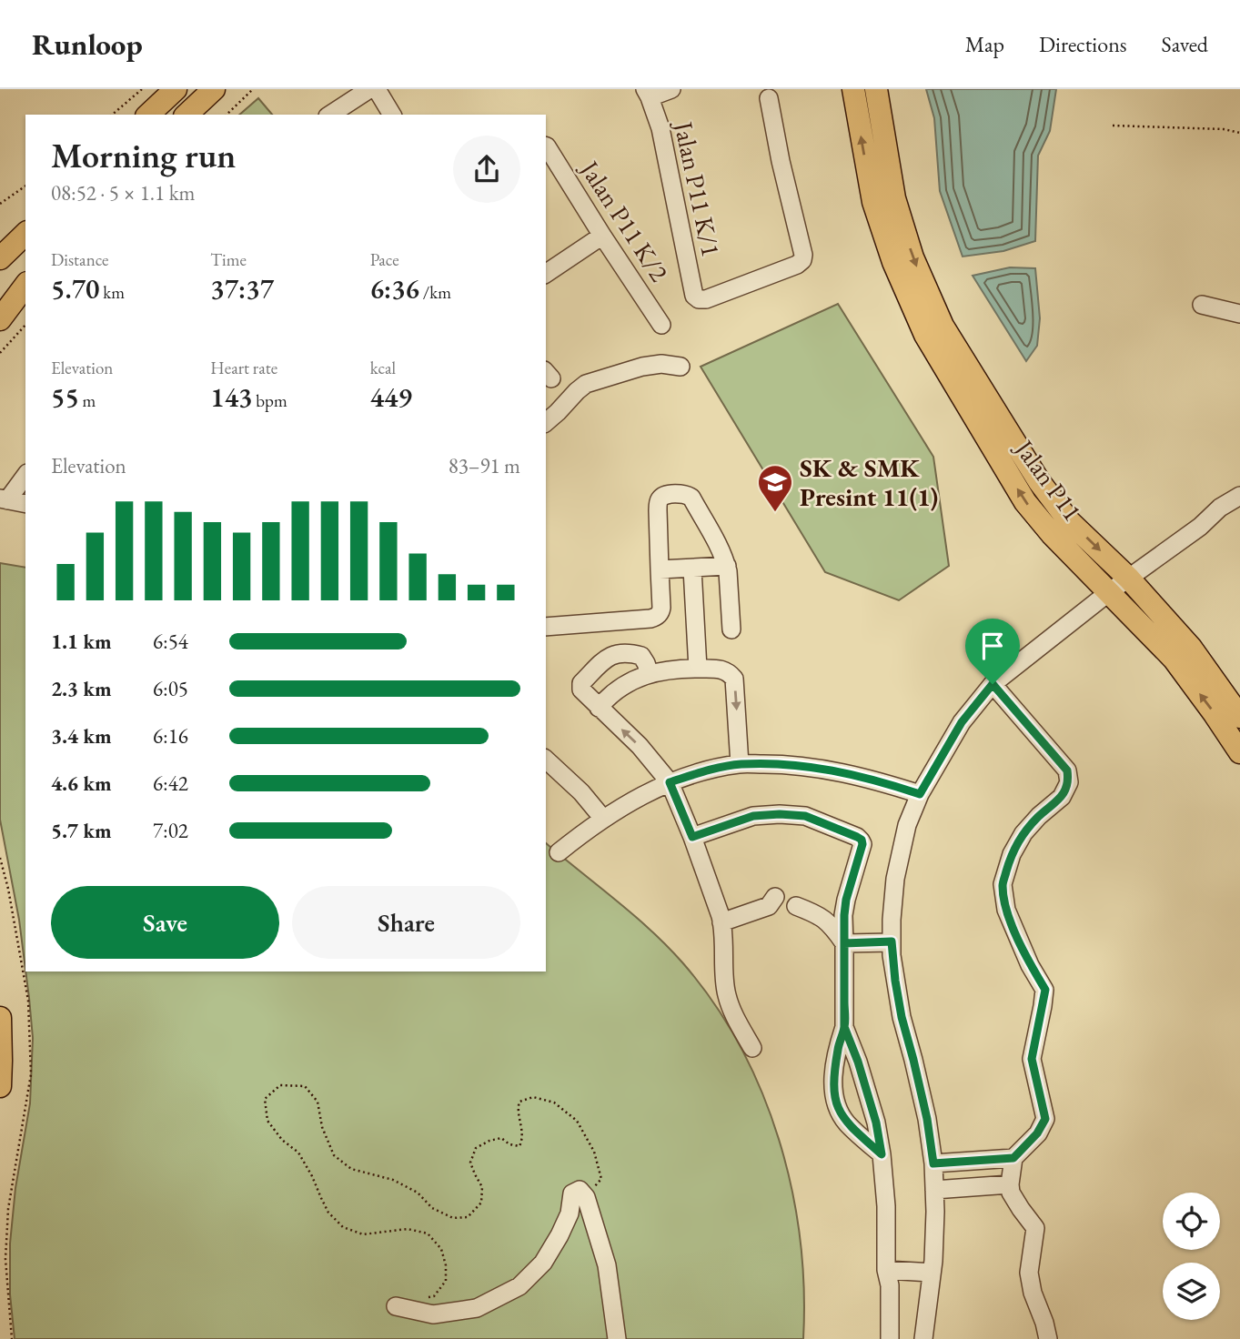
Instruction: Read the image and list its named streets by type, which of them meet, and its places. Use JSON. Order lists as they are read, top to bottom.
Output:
{
  "streets": {
    "main road": ["Jalan P11"],
    "street": ["Jalan P11 K/1", "Jalan P11 K/2"]
  },
  "places": {
    "school or university": ["SK & SMK Presint 11(1)"]
  },
  "page": {
    "header": "Runloop",
    "nav": ["Map", "Directions", "Saved"],
    "heading": ["Morning run", "08:52 · 5 × 1.1 km"],
    "stats": [
      ["Distance", "5.70 km"],
      ["Time", "37:37"],
      ["Pace", "6:36 /km"],
      ["Elevation", "55 m"],
      ["Heart rate", "143 bpm"],
      ["kcal", "449"]
    ],
    "chart": ["Elevation", "83–91 m"],
    "list": [
      {
        "name": "1.1 km",
        "note": "6:54"
      },
      {
        "name": "2.3 km",
        "note": "6:05"
      },
      {
        "name": "3.4 km",
        "note": "6:16"
      },
      {
        "name": "4.6 km",
        "note": "6:42"
      },
      {
        "name": "5.7 km",
        "note": "7:02"
      }
    ],
    "buttons": ["Save", "Share"]
  }
}
